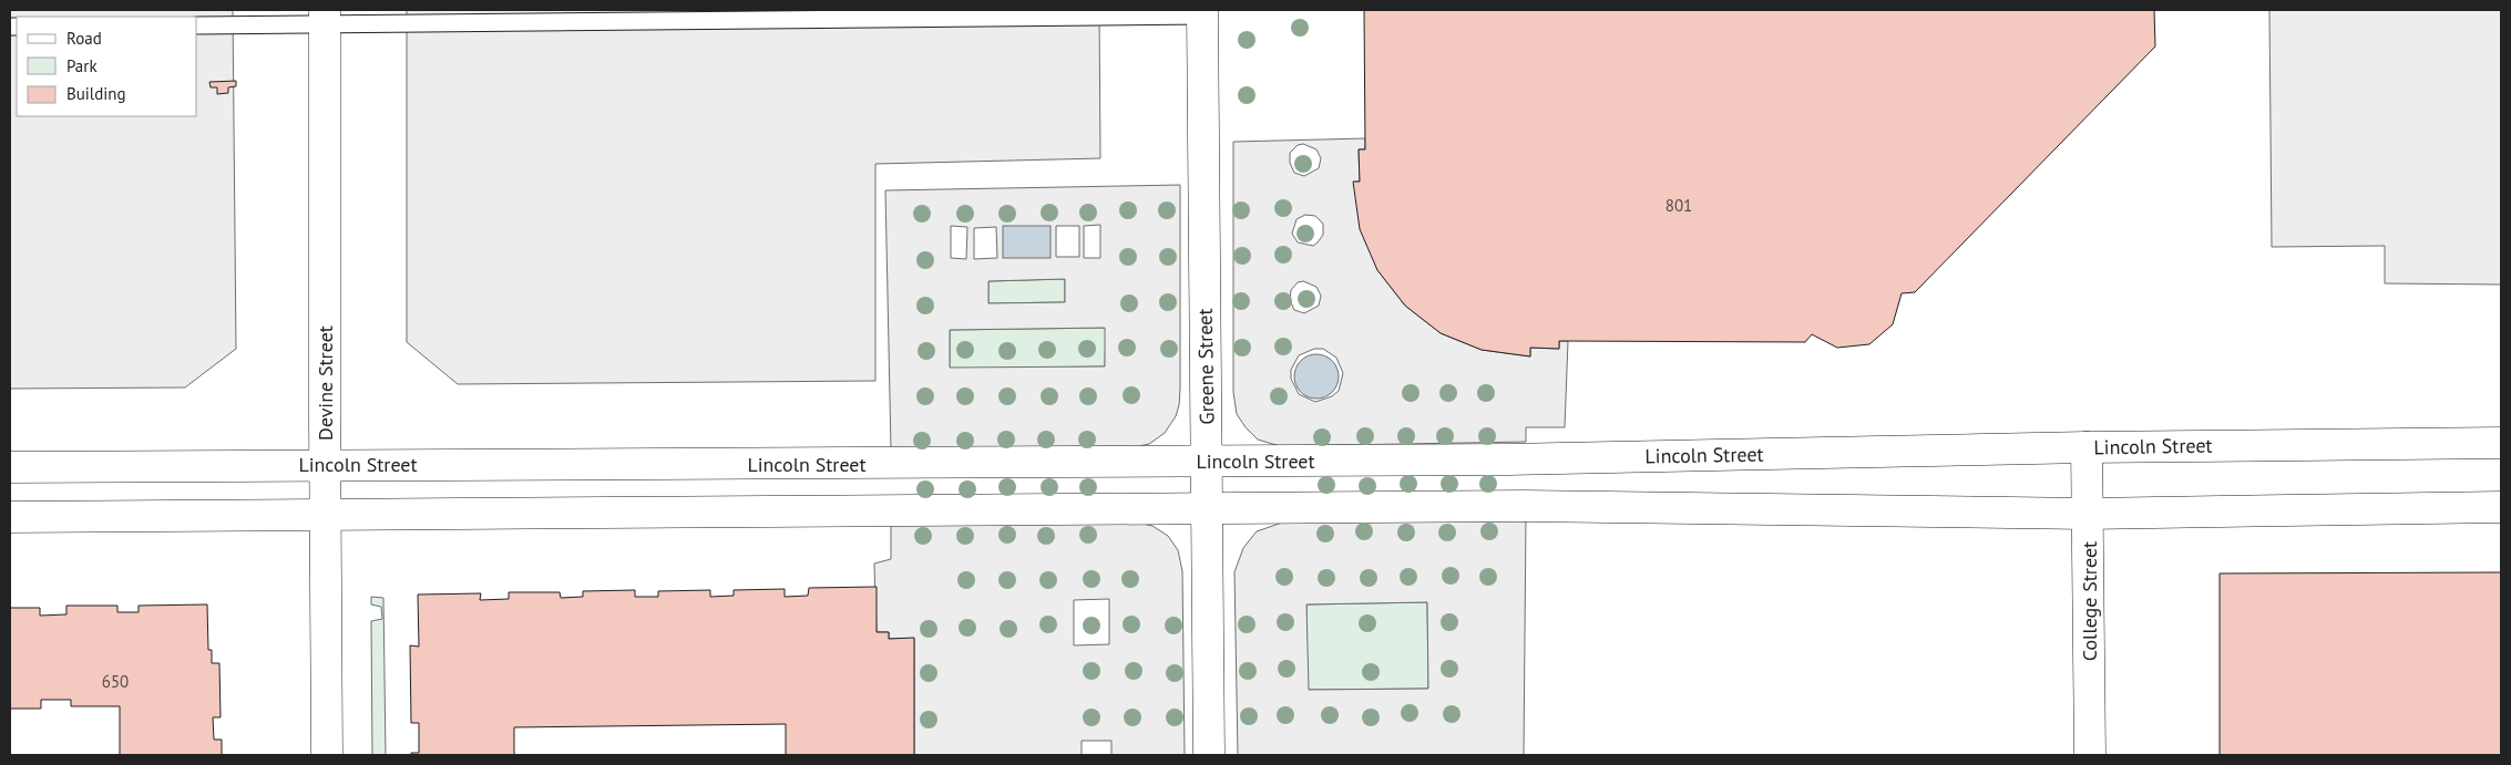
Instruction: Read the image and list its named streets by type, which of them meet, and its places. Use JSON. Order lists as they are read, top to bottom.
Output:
{
  "streets": {
    "street": [
      "Greene Street",
      "Devine Street",
      "Lincoln Street",
      "College Street"
    ]
  },
  "crossings": [
    ["Greene Street", "Lincoln Street"],
    ["Devine Street", "Lincoln Street"],
    ["Lincoln Street", "College Street"]
  ],
  "house_numbers": ["801", "650"],
  "legend": ["Road", "Park", "Building"]
}
